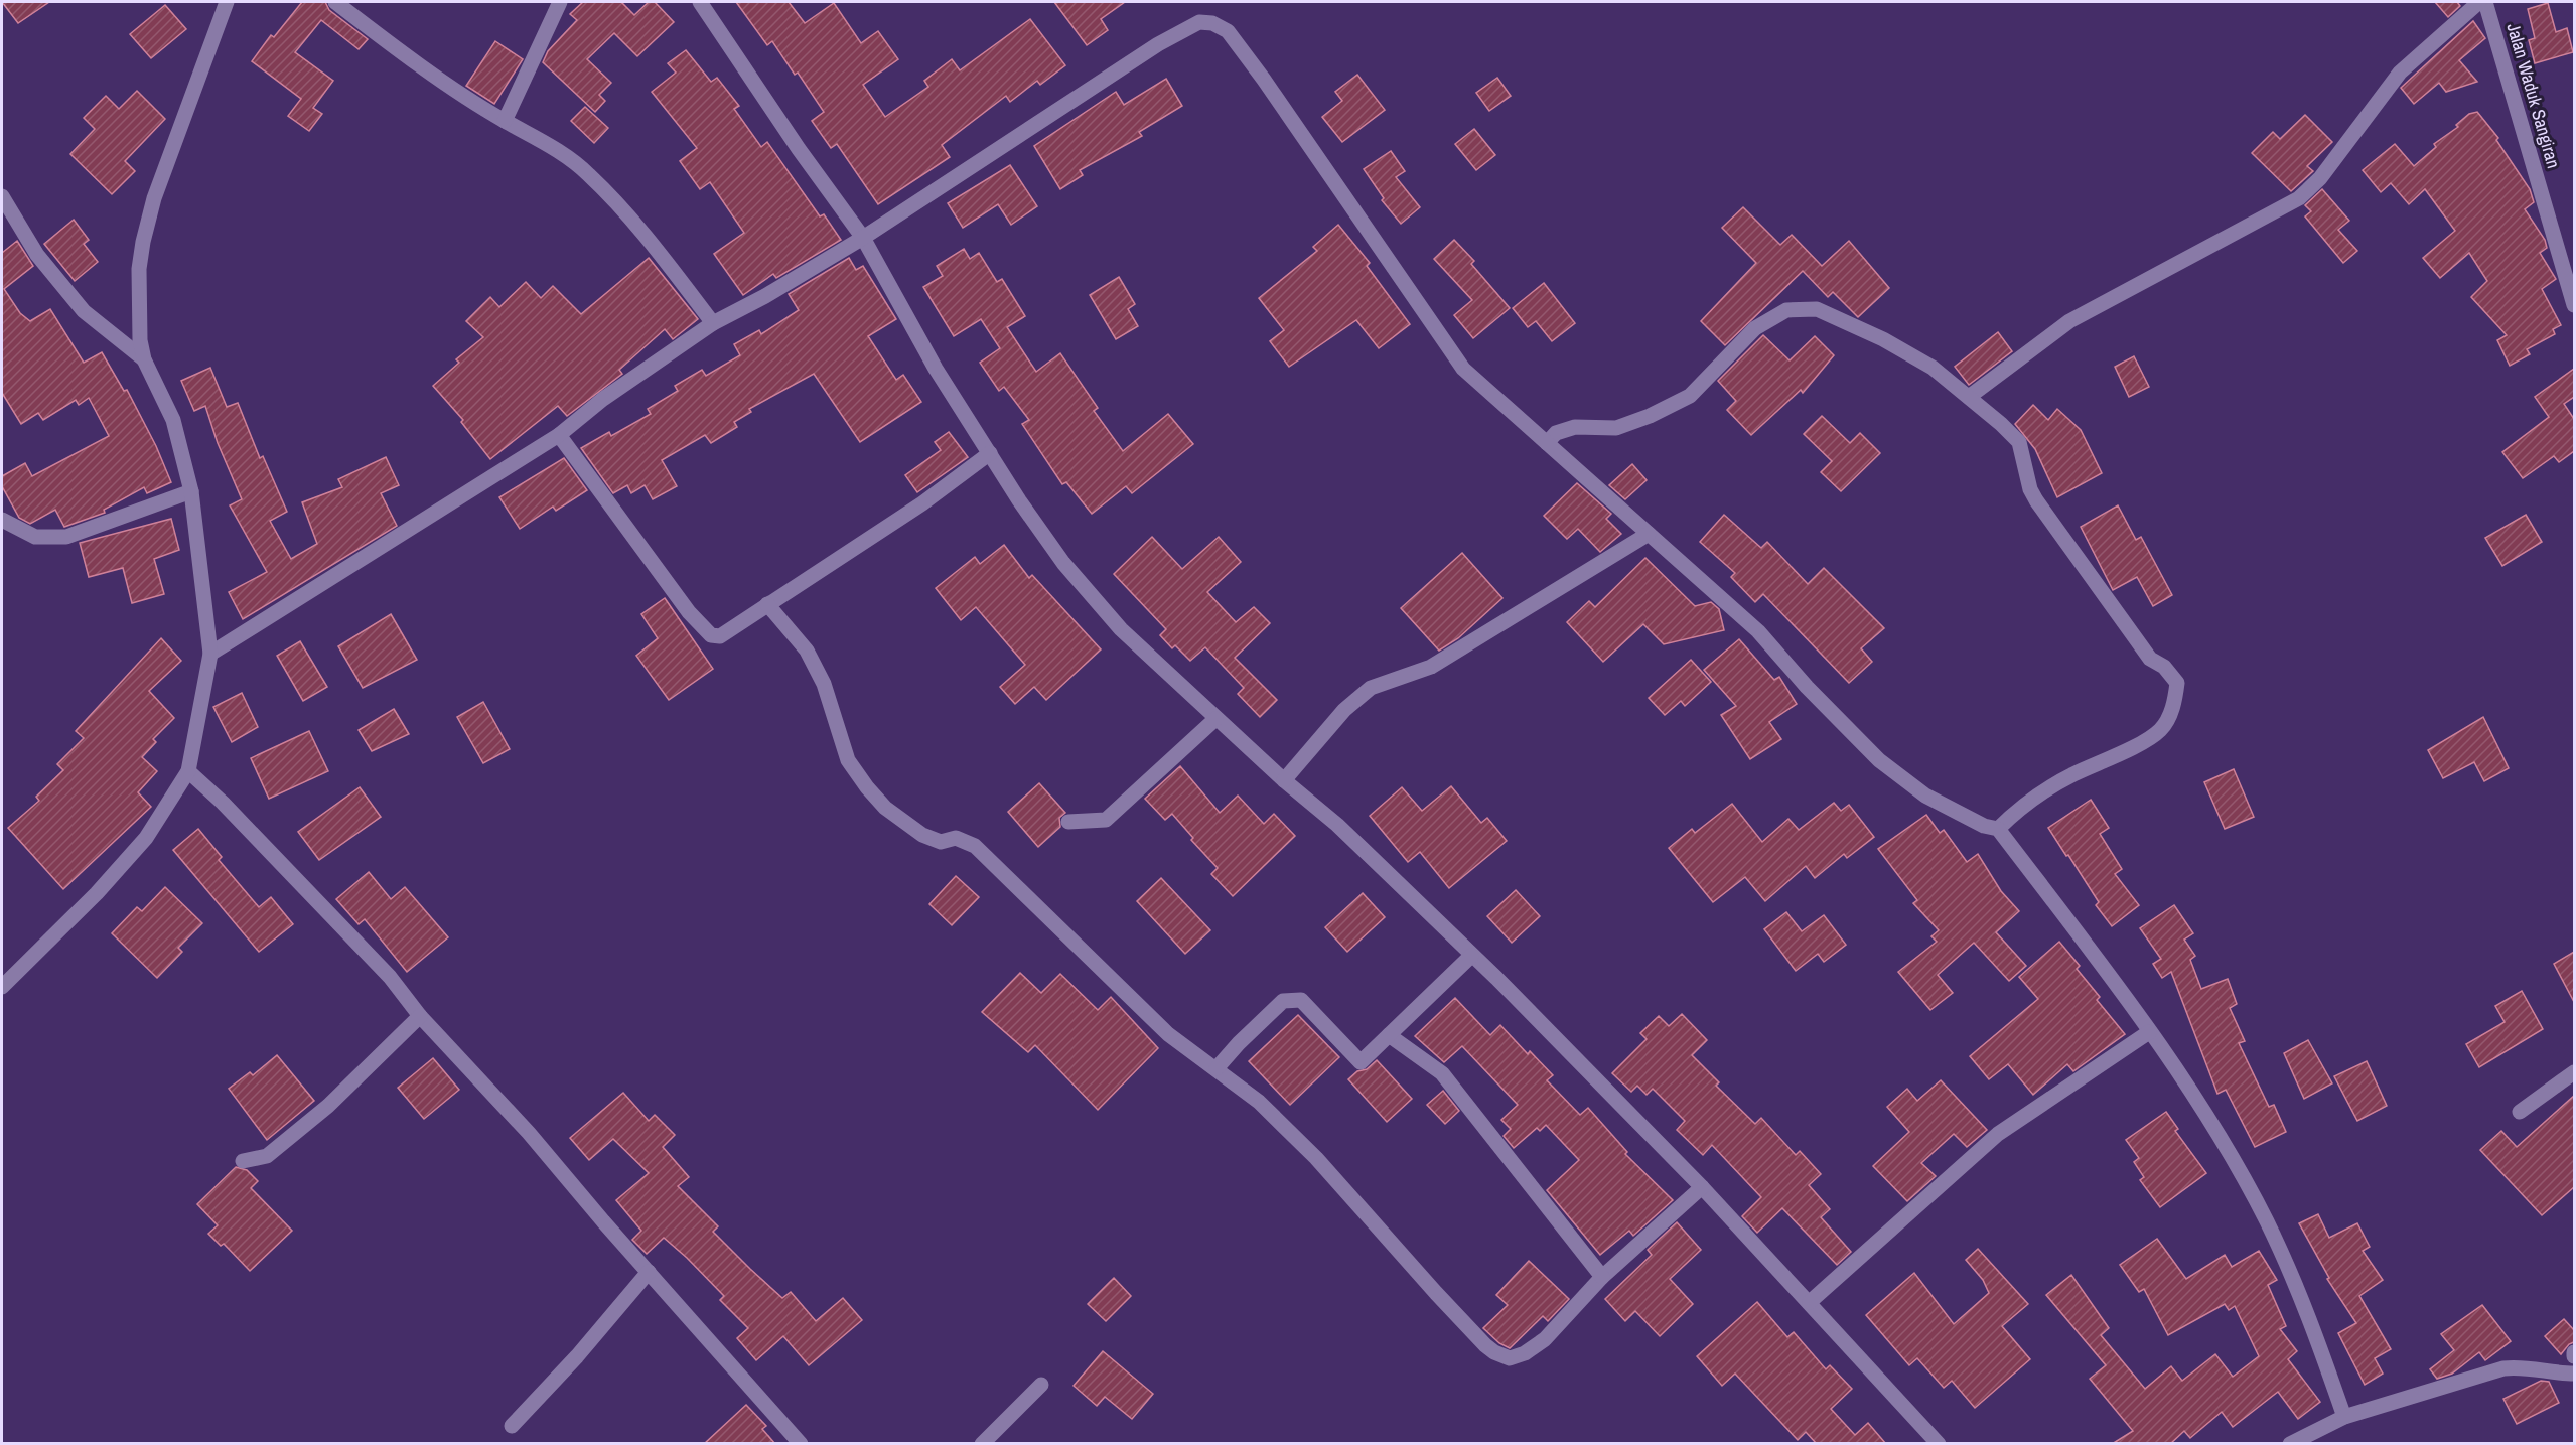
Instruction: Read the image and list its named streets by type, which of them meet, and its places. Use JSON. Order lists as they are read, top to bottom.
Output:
{
  "streets": {
    "street": ["Jalan Waduk Sangiran"]
  }
}
